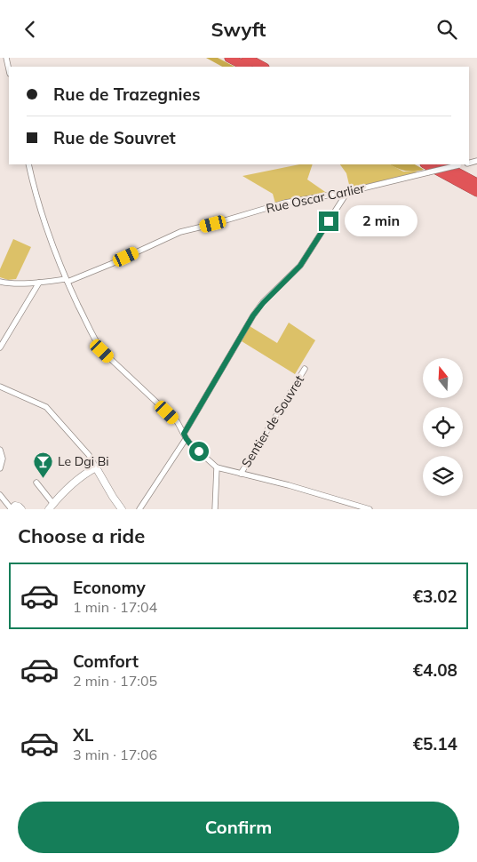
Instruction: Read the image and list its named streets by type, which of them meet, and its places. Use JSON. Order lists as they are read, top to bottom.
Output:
{
  "streets": {
    "street": ["Rue Oscar Carlier", "Sentier de Souvret"]
  },
  "places": {
    "bar": ["Le Dgi Bi"]
  },
  "north": "top",
  "page": {
    "header": "Swyft",
    "banner": ["Rue de Trazegnies", "Rue de Souvret"],
    "bubble": "2 min",
    "heading": "Choose a ride",
    "list": [
      {
        "name": "Economy",
        "note": "1 min · 17:04",
        "value": "€3.02"
      },
      {
        "name": "Comfort",
        "note": "2 min · 17:05",
        "value": "€4.08"
      },
      {
        "name": "XL",
        "note": "3 min · 17:06",
        "value": "€5.14"
      }
    ],
    "buttons": "Confirm"
  }
}
